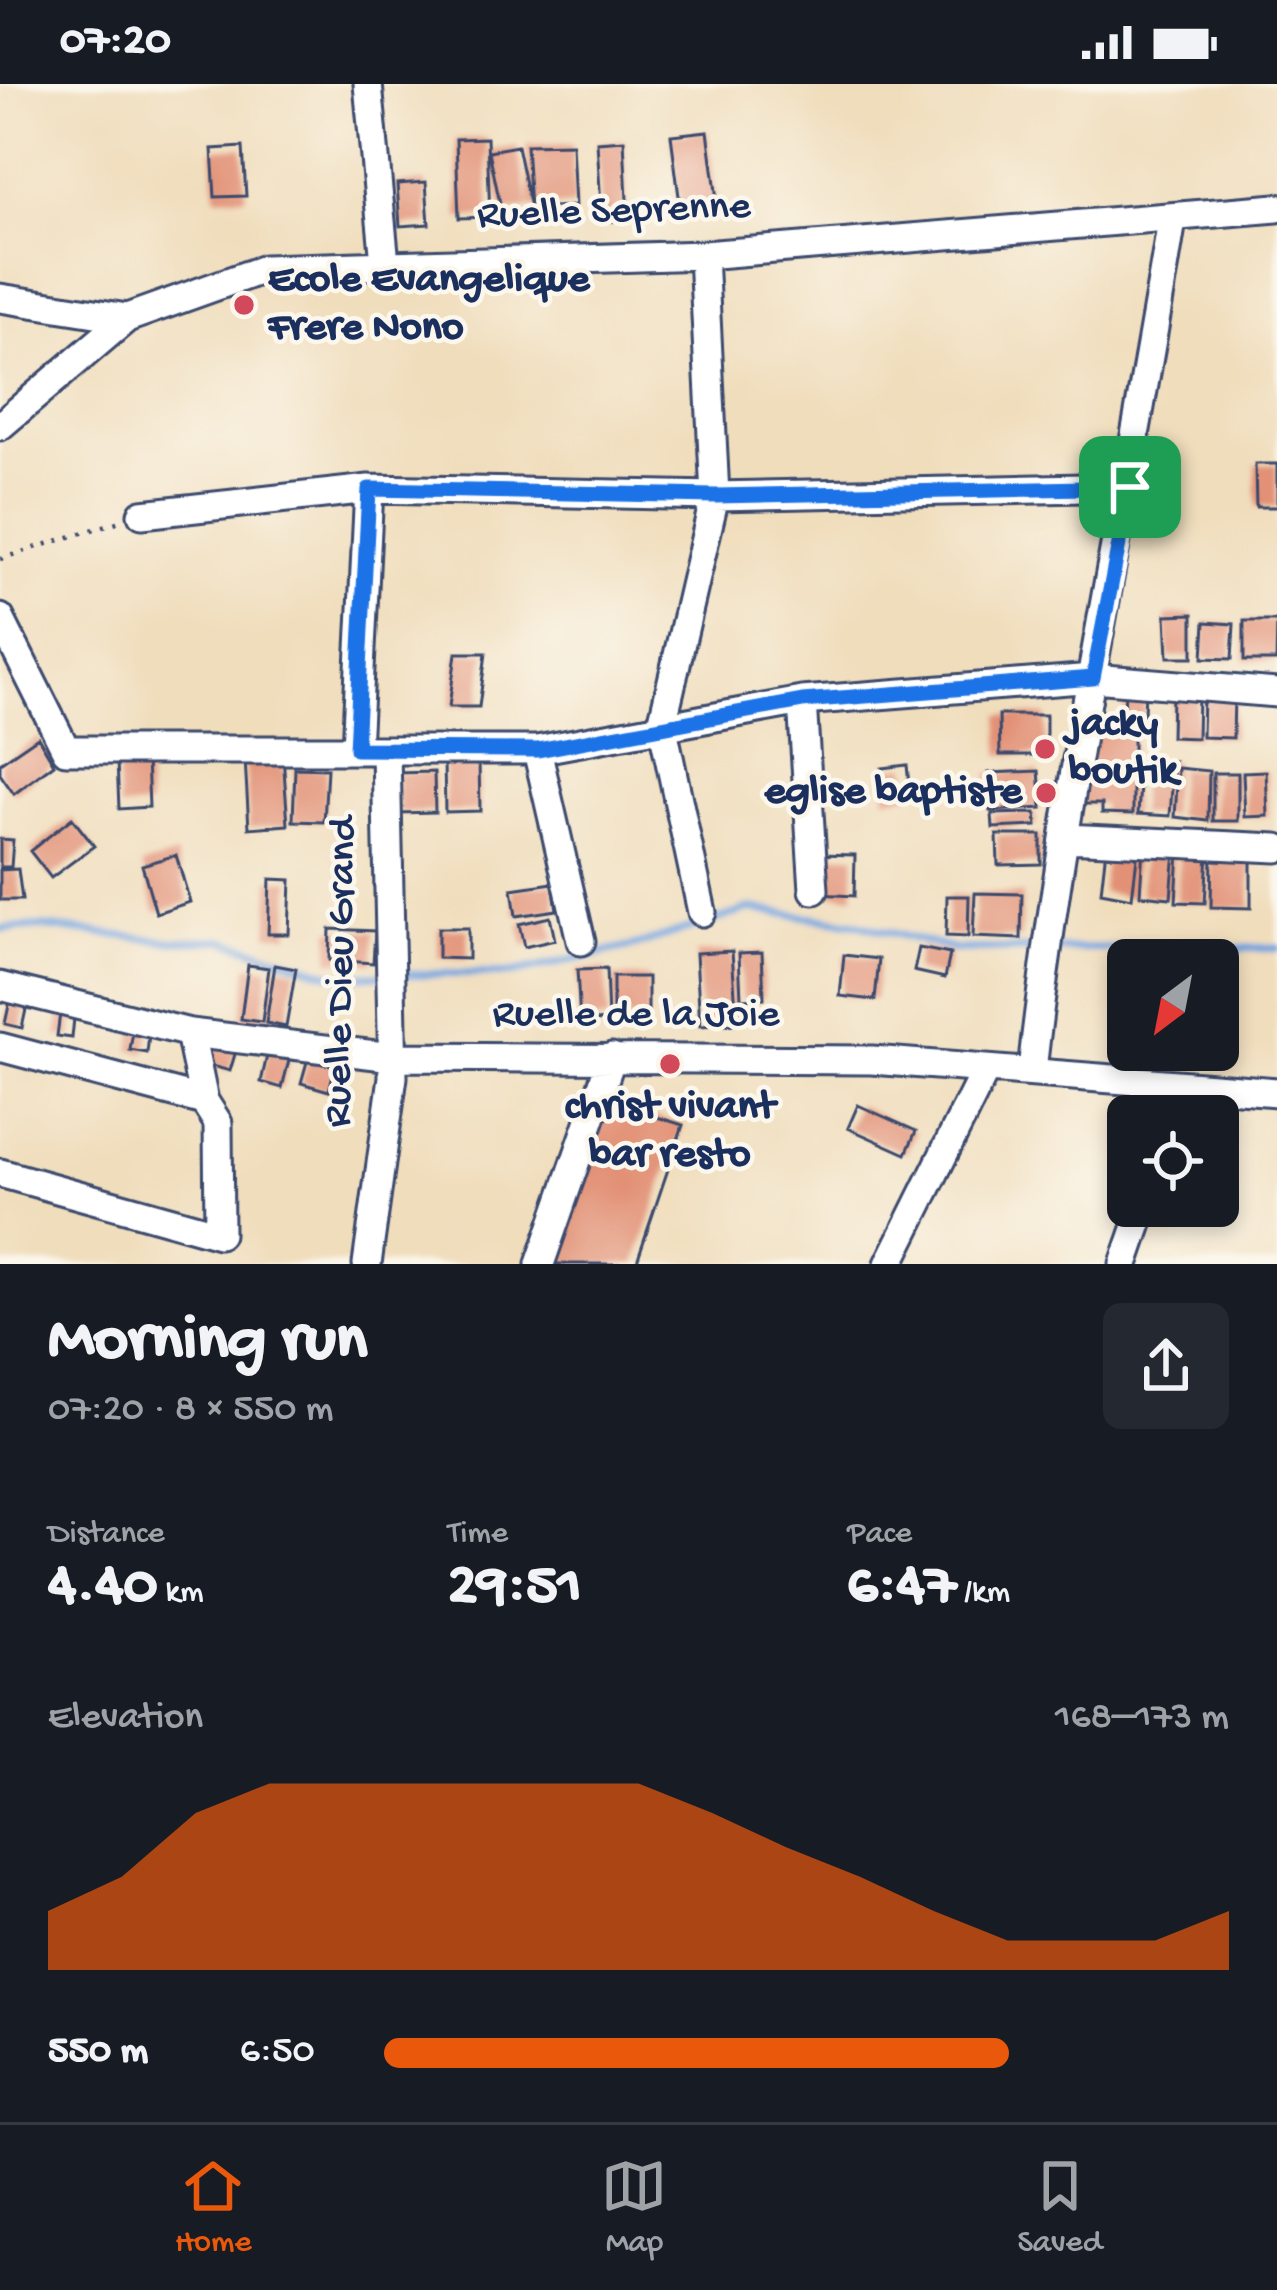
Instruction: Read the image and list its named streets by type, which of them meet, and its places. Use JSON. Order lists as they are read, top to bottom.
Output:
{
  "streets": {
    "street": ["Ruelle Seprenne", "Ruelle Dieu Grand", "Ruelle de la Joie"]
  },
  "crossings": [
    ["Ruelle Dieu Grand", "Ruelle de la Joie"]
  ],
  "places": [
    "Ecole Evangelique Frere Nono",
    "jacky boutik",
    "eglise baptiste",
    "christ vivant bar resto"
  ],
  "north": "bottom left",
  "page": {
    "status": "07:20",
    "heading": ["Morning run", "07:20 · 8 × 550 m"],
    "stats": [
      ["Distance", "4.40 km"],
      ["Time", "29:51"],
      ["Pace", "6:47 /km"]
    ],
    "chart": ["Elevation", "168–173 m"],
    "list": [
      {
        "name": "550 m",
        "note": "6:50"
      }
    ],
    "tabs": ["Home", "Map", "Saved"]
  }
}
